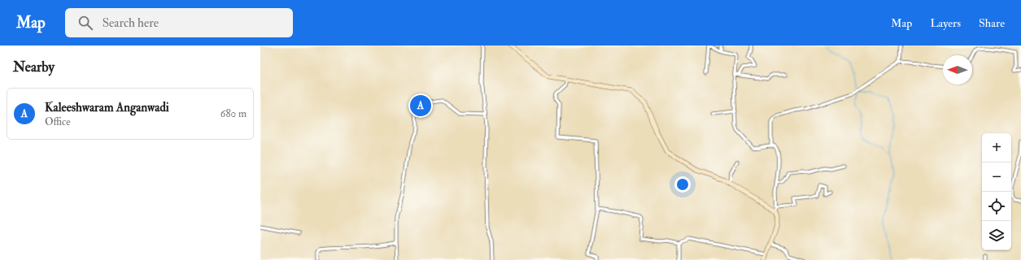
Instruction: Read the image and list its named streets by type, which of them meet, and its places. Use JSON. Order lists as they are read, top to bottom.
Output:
{
  "north": "left",
  "page": {
    "header": "Map",
    "search": "Search here",
    "nav": ["Map", "Layers", "Share"],
    "heading": "Nearby",
    "list": [
      {
        "mark": "A",
        "name": "Kaleeshwaram Anganwadi",
        "note": "Office",
        "value": "680 m"
      }
    ],
    "pins": "A",
    "map_buttons": ["+", "−"]
  }
}
